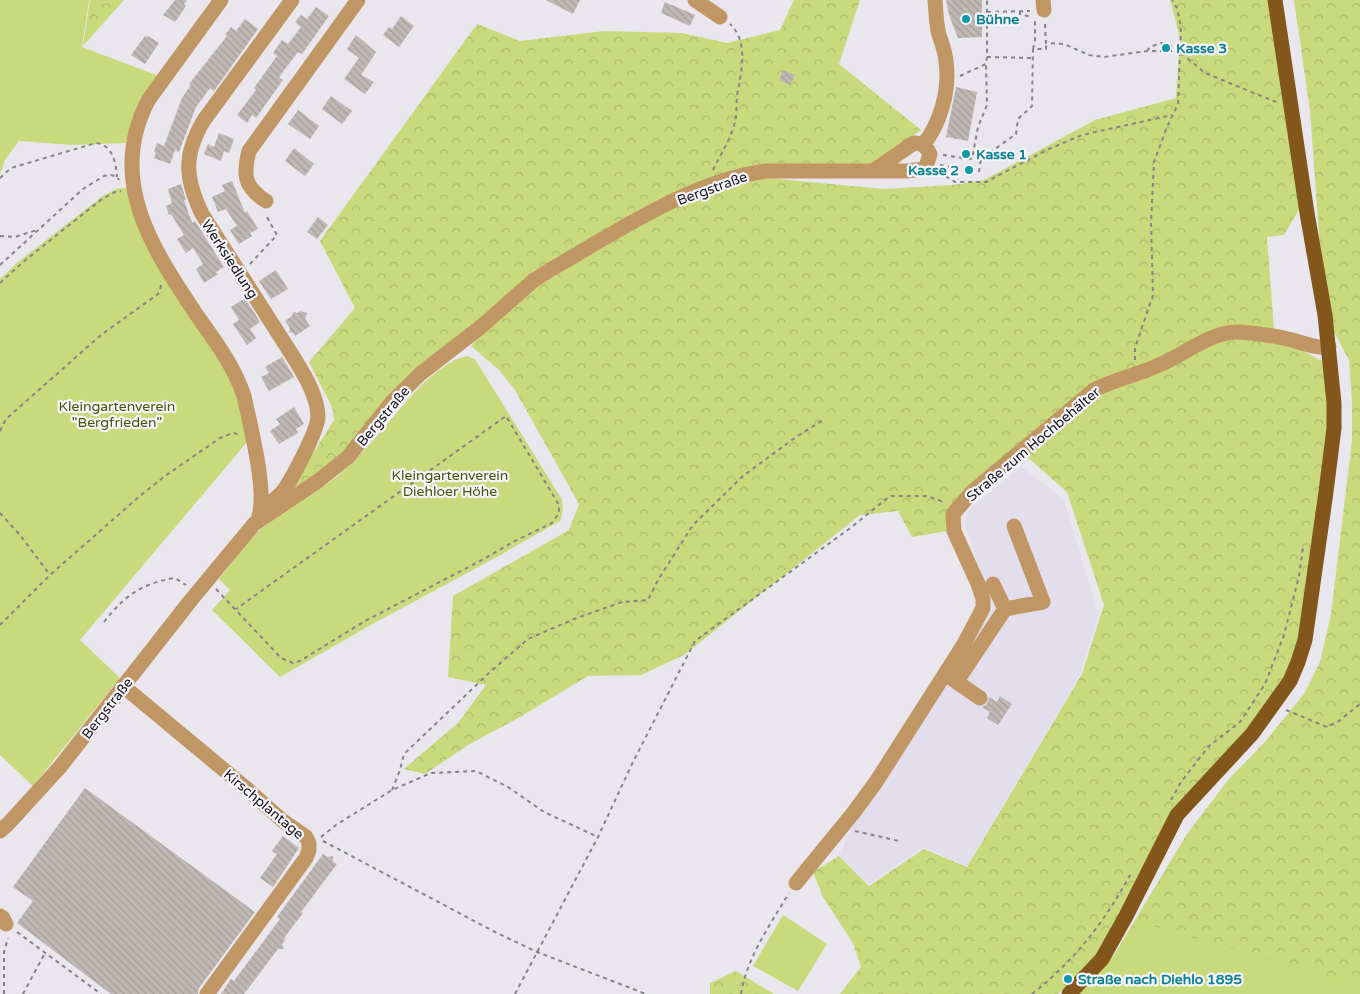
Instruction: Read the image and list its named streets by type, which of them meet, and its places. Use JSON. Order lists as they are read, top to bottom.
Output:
{
  "streets": {
    "street": [
      "Bergstraße",
      "Werksiedlung",
      "Straße zum Hochbehälter",
      "Kirschplantage"
    ]
  },
  "crossings": [
    ["Bergstraße", "Werksiedlung"],
    ["Bergstraße", "Kirschplantage"]
  ],
  "parks": ["Kleingartenverein \"Bergfrieden\"", "Kleingartenverein Diehloer Höhe"],
  "places": [
    "Bühne",
    "Kasse 3",
    "Kasse 1",
    "Kasse 2",
    "Straße nach Diehlo 1895"
  ]
}
